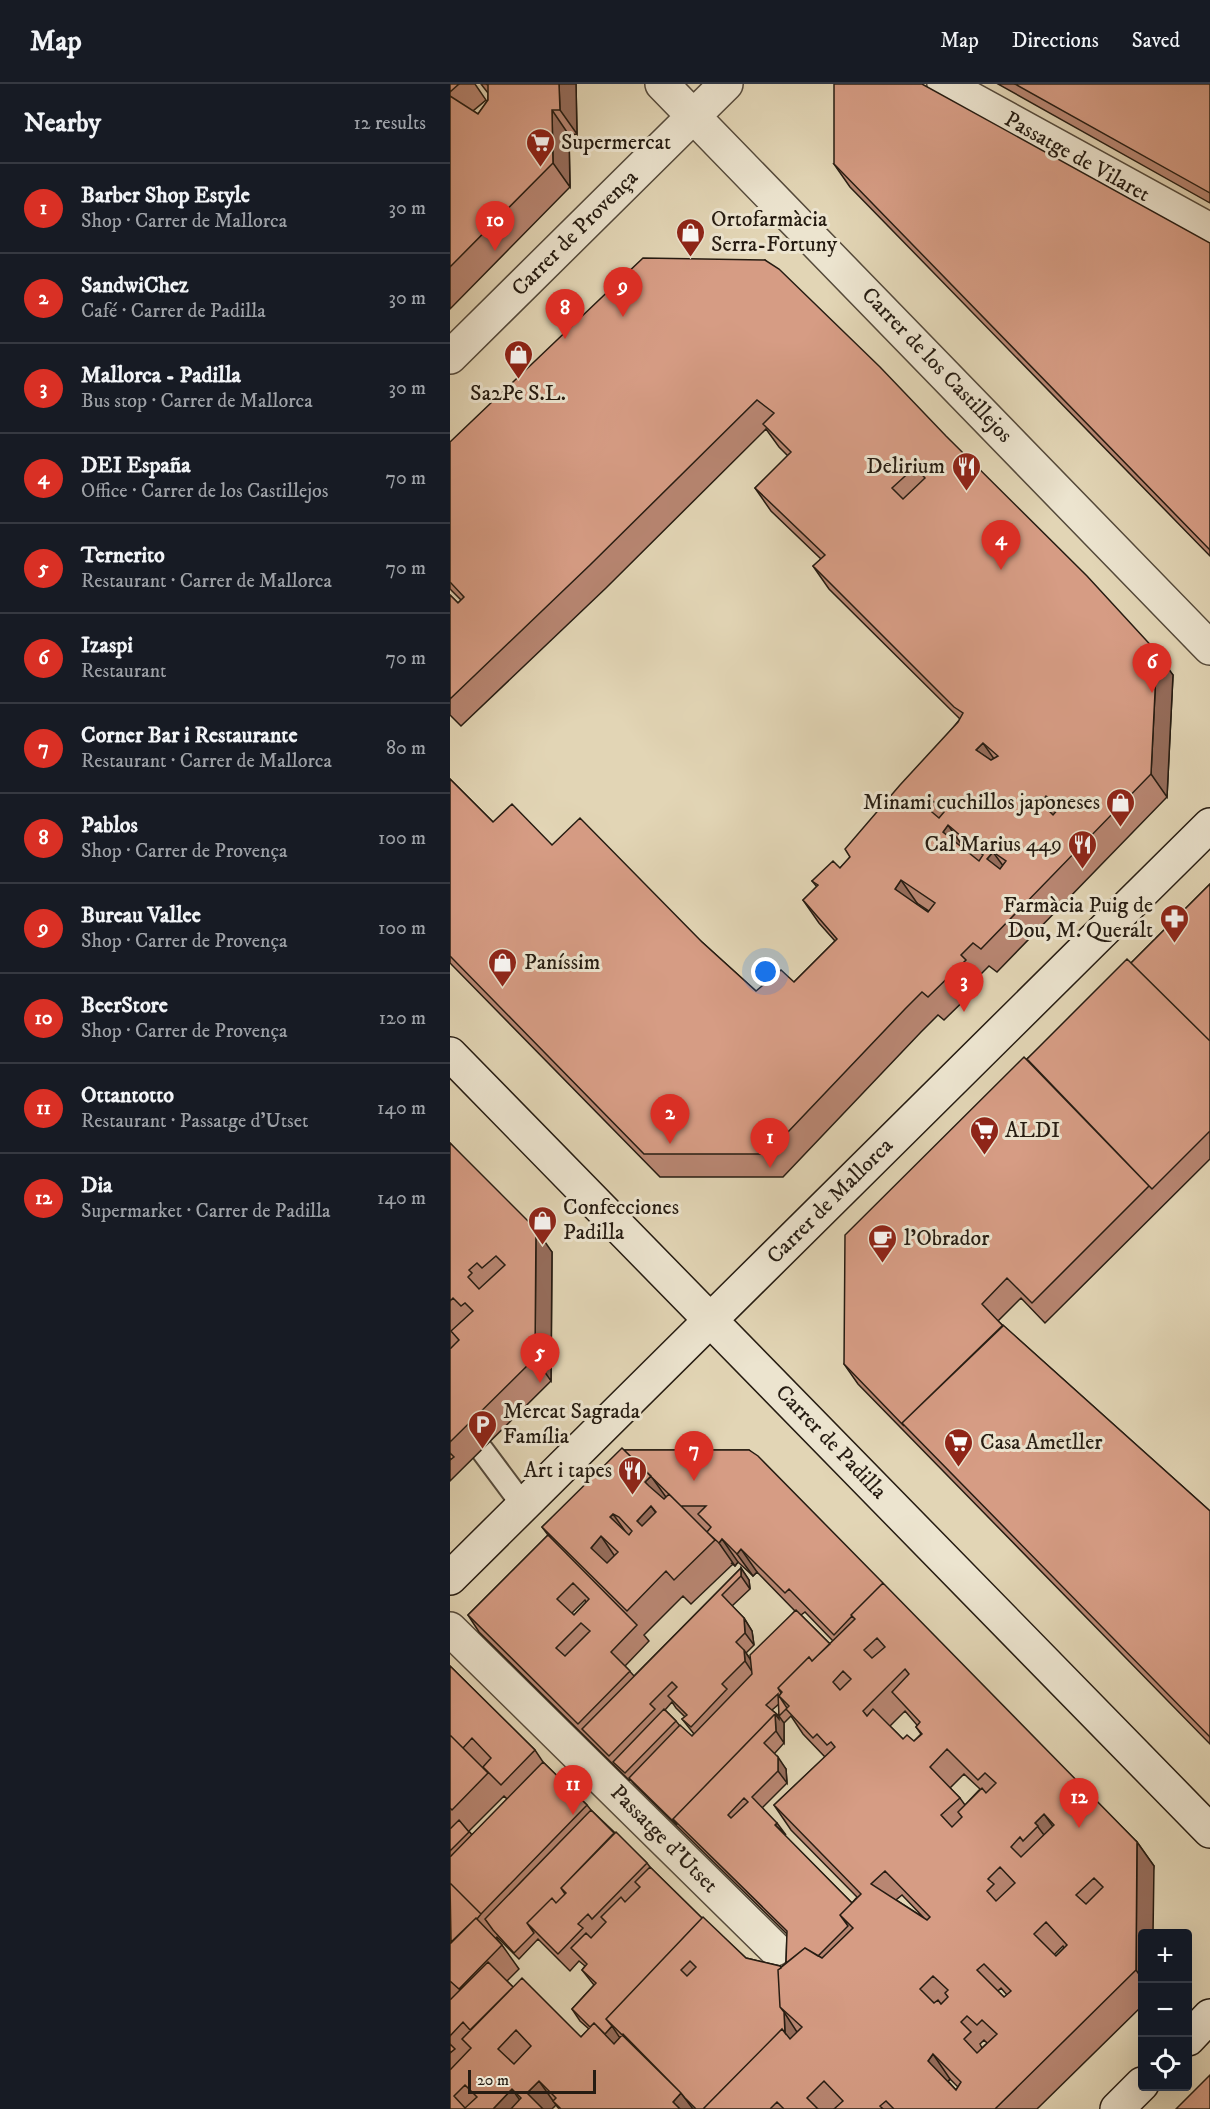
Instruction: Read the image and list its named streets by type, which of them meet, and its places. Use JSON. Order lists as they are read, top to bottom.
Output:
{
  "streets": {
    "main road": [
      "Passatge de Vilaret",
      "Carrer de Provença",
      "Carrer de los Castillejos",
      "Carrer de Mallorca",
      "Carrer de Padilla",
      "Passatge d'Utset"
    ]
  },
  "crossings": [
    ["Carrer de Provença", "Carrer de los Castillejos"],
    ["Carrer de Mallorca", "Carrer de Padilla"]
  ],
  "places": {
    "supermarket": ["Supermercat", "ALDI", "Casa Ametller"],
    "shop": [
      "Ortofarmàcia Serra-Fortuny",
      "Sa2Pe S.L.",
      "Minami cuchillos japoneses",
      "Paníssim",
      "Confecciones Padilla"
    ],
    "restaurant": ["Delirium", "Cal Marius 449", "Art i tapes"],
    "pharmacy": ["Farmàcia Puig de Dou, M. Queralt"],
    "cafe": ["l'Obrador"],
    "parking": ["Mercat Sagrada Família"]
  },
  "scale_bar": "20 m",
  "page": {
    "header": "Map",
    "nav": ["Map", "Directions", "Saved"],
    "heading": ["Nearby", "12 results"],
    "list": [
      {
        "mark": "1",
        "name": "Barber Shop Estyle",
        "note": "Shop · Carrer de Mallorca",
        "value": "30 m"
      },
      {
        "mark": "2",
        "name": "SandwiChez",
        "note": "Café · Carrer de Padilla",
        "value": "30 m"
      },
      {
        "mark": "3",
        "name": "Mallorca - Padilla",
        "note": "Bus stop · Carrer de Mallorca",
        "value": "30 m"
      },
      {
        "mark": "4",
        "name": "DEI España",
        "note": "Office · Carrer de los Castillejos",
        "value": "70 m"
      },
      {
        "mark": "5",
        "name": "Ternerito",
        "note": "Restaurant · Carrer de Mallorca",
        "value": "70 m"
      },
      {
        "mark": "6",
        "name": "Izaspi",
        "note": "Restaurant",
        "value": "70 m"
      },
      {
        "mark": "7",
        "name": "Corner Bar i Restaurante",
        "note": "Restaurant · Carrer de Mallorca",
        "value": "80 m"
      },
      {
        "mark": "8",
        "name": "Pablos",
        "note": "Shop · Carrer de Provença",
        "value": "100 m"
      },
      {
        "mark": "9",
        "name": "Bureau Vallee",
        "note": "Shop · Carrer de Provença",
        "value": "100 m"
      },
      {
        "mark": "10",
        "name": "BeerStore",
        "note": "Shop · Carrer de Provença",
        "value": "120 m"
      },
      {
        "mark": "11",
        "name": "Ottantotto",
        "note": "Restaurant · Passatge d'Utset",
        "value": "140 m"
      },
      {
        "mark": "12",
        "name": "Dia",
        "note": "Supermarket · Carrer de Padilla",
        "value": "140 m"
      }
    ],
    "pins": [
      "10",
      "9",
      "8",
      "4",
      "6",
      "3",
      "2",
      "1",
      "5",
      "7",
      "11",
      "12"
    ],
    "map_buttons": ["+", "−"],
    "scale": "20 m"
  }
}
